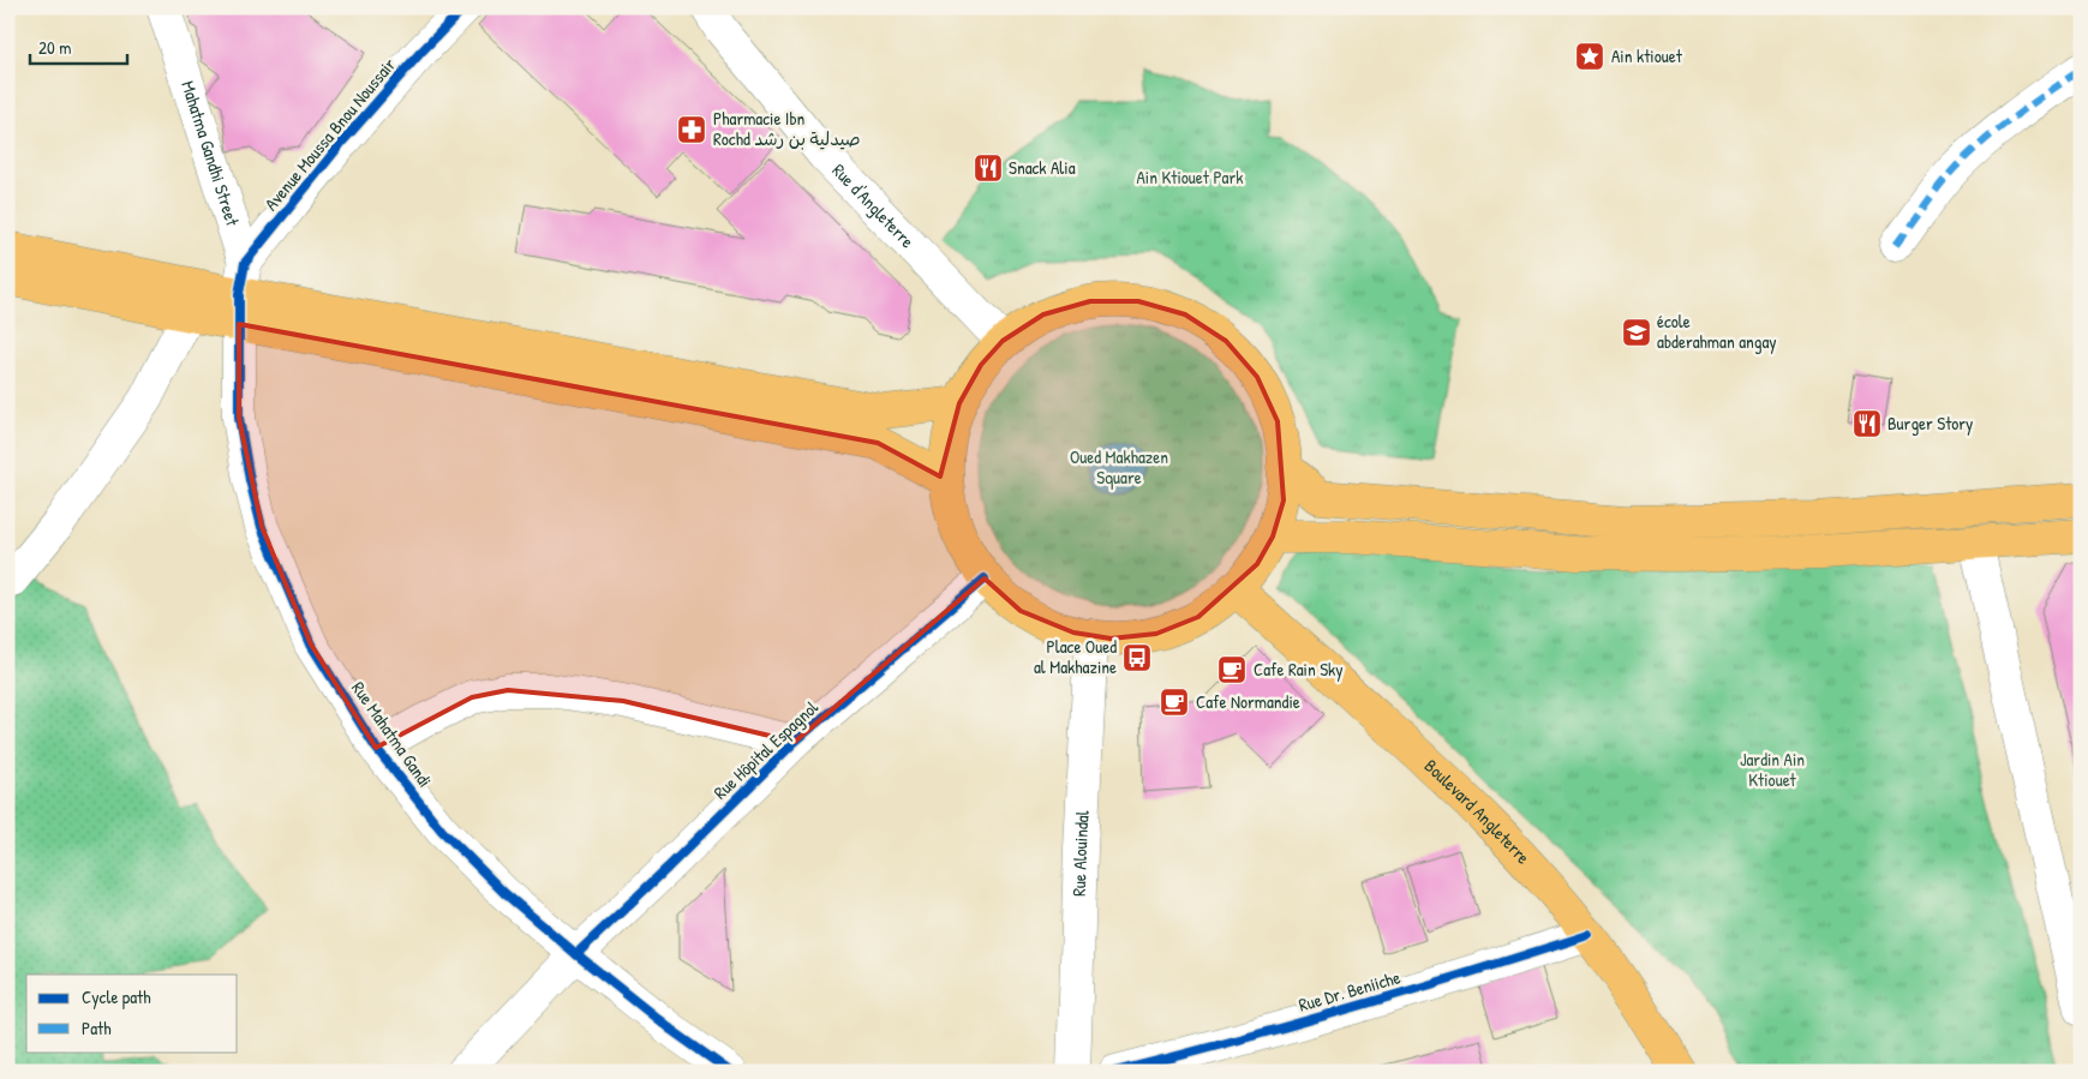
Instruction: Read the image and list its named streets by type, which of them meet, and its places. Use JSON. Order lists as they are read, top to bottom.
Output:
{
  "streets": {
    "main road": ["Boulevard Angleterre"],
    "street": [
      "Avenue Moussa Bnou Noussair",
      "Mahatma Gandhi Street",
      "Rue d'Angleterre",
      "Rue Mahatma Gandi",
      "Rue Hôpital Espagnol",
      "Rue Alouindal",
      "Rue Dr. Beniiche"
    ]
  },
  "crossings": [
    ["Avenue Moussa Bnou Noussair", "Mahatma Gandhi Street"],
    ["Avenue Moussa Bnou Noussair", "Rue Mahatma Gandi"],
    ["Mahatma Gandhi Street", "Rue Mahatma Gandi"],
    ["Rue Mahatma Gandi", "Rue Hôpital Espagnol"],
    ["Boulevard Angleterre", "Rue Dr. Beniiche"]
  ],
  "parks": ["Ain Ktiouet Park", "Oued Makhazen Square", "Jardin Ain Ktiouet"],
  "places": {
    "place": ["Ain ktiouet"],
    "pharmacy": ["Pharmacie Ibn Rochd صيدلية بن رشد"],
    "restaurant": ["Snack Alia", "Burger Story"],
    "school or university": ["école abderahman angay"],
    "bus stop": ["Place Oued al Makhazine"],
    "cafe": ["Cafe Rain Sky", "Cafe Normandie"]
  },
  "legend": ["Cycle path", "Path"],
  "scale_bar": "20 m"
}
